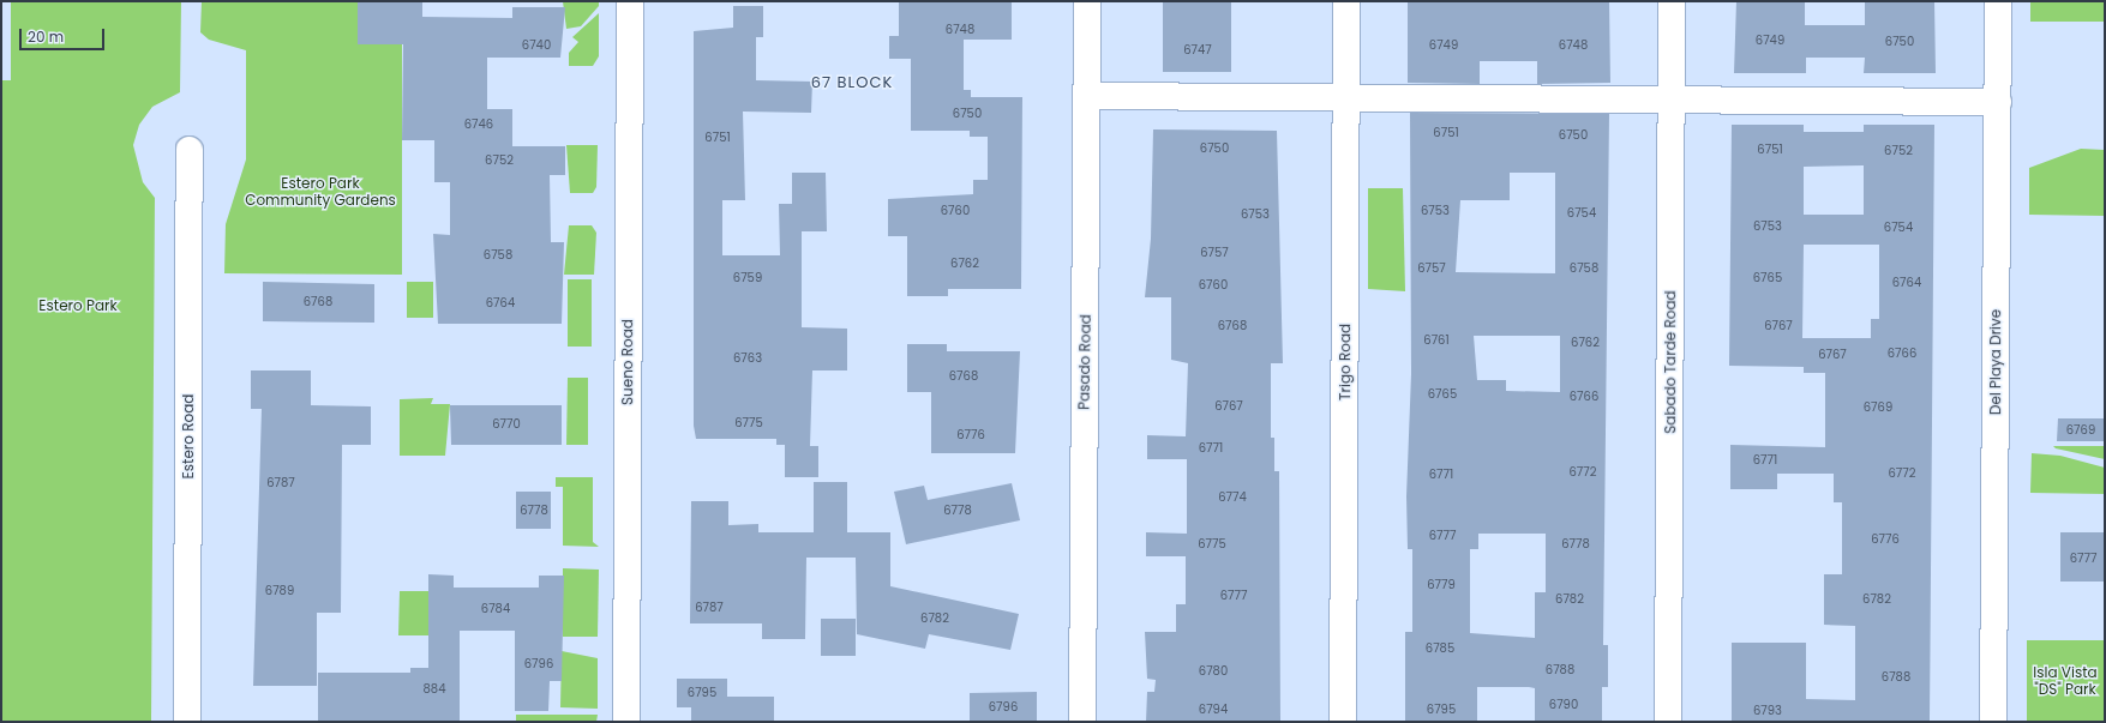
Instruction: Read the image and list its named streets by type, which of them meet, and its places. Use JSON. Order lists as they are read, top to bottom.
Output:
{
  "streets": {
    "street": [
      "Sueno Road",
      "Pasado Road",
      "Trigo Road",
      "Sabado Tarde Road",
      "Del Playa Drive",
      "Estero Road"
    ]
  },
  "districts": ["67 BLOCK"],
  "parks": ["Estero Park Community Gardens", "Estero Park", "Isla Vista \"DS\" Park"],
  "house_numbers": [
    "6748",
    "6749",
    "6750",
    "6740",
    "6749",
    "6748",
    "6747",
    "6750",
    "6746",
    "6751",
    "6750",
    "6751",
    "6750",
    "6751",
    "6752",
    "6752",
    "6760",
    "6753",
    "6754",
    "6753",
    "6753",
    "6754",
    "6757",
    "6758",
    "6762",
    "6757",
    "6758",
    "6759",
    "6765",
    "6764",
    "6760",
    "6768",
    "6764",
    "6768",
    "6767",
    "6761",
    "6762",
    "6766",
    "6767",
    "6763",
    "6768",
    "6765",
    "6766",
    "6767",
    "6769",
    "6775",
    "6770",
    "6769",
    "6776",
    "6771",
    "6771",
    "6772",
    "6772",
    "6771",
    "6787",
    "6774",
    "6778",
    "6778",
    "6777",
    "6776",
    "6775",
    "6778",
    "6777",
    "6779",
    "6789",
    "6777",
    "6782",
    "6782",
    "6787",
    "6784",
    "6782",
    "6785",
    "6796",
    "6788",
    "6780",
    "6788",
    "884",
    "6795",
    "6790",
    "6796",
    "6794",
    "6795",
    "6793"
  ],
  "scale_bar": "20 m"
}
